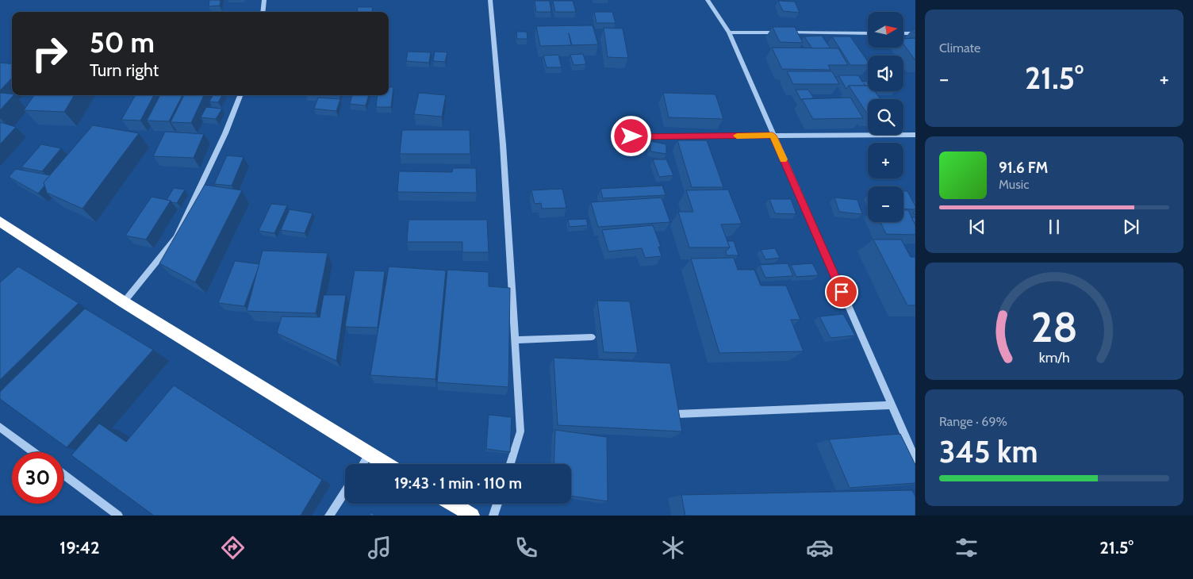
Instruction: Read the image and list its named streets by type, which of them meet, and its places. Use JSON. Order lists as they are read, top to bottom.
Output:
{
  "north": "right",
  "page": {
    "tile": [
      "Climate",
      ["Range · 69%", "345 km"]
    ],
    "map_buttons": ["+", "−"],
    "turn": ["50 m", "Turn right"],
    "heat": ["−", "21.5°", "+"],
    "song": ["91.6 FM", "Music"],
    "limit": "30",
    "trip": "19:43 · 1 min · 110 m",
    "tabs": ["19:42", "21.5°"],
    "gauge": ["28", "km/h"]
  }
}
